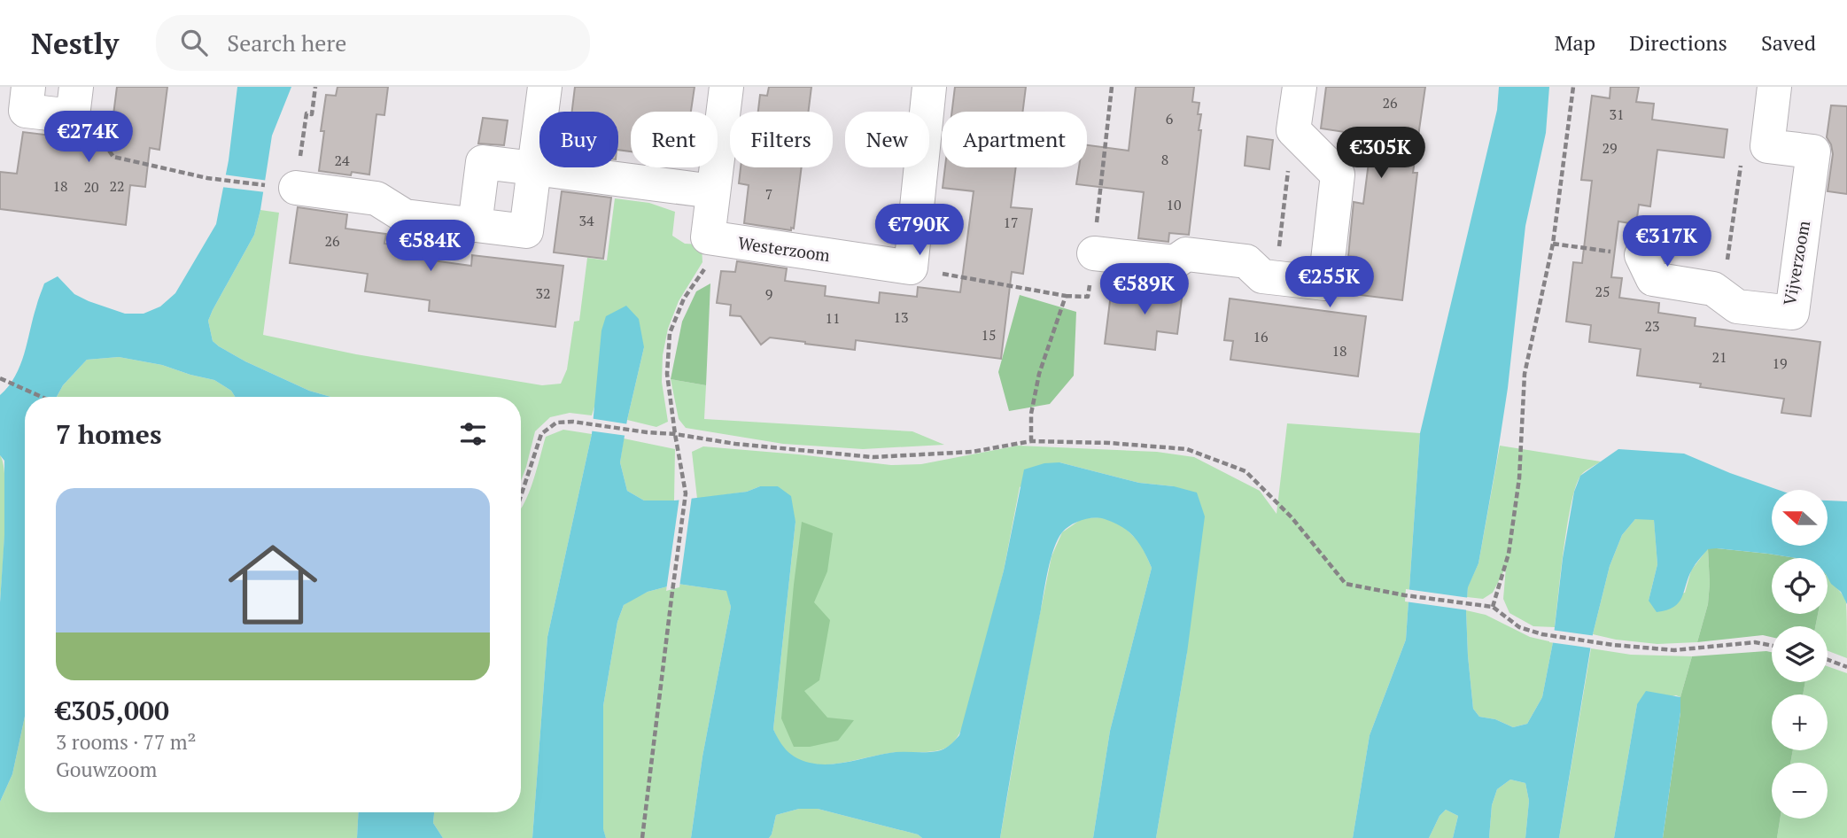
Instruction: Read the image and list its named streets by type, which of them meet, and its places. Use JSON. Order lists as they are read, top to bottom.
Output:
{
  "streets": {
    "street": ["Westerzoom", "Vijverzoom"]
  },
  "house_numbers": [
    "26",
    "31",
    "6",
    "29",
    "8",
    "24",
    "18",
    "22",
    "20",
    "7",
    "10",
    "34",
    "17",
    "26",
    "25",
    "32",
    "9",
    "13",
    "11",
    "23",
    "15",
    "16",
    "18",
    "21",
    "19"
  ],
  "north": "left",
  "page": {
    "header": "Nestly",
    "search": "Search here",
    "nav": ["Map", "Directions", "Saved"],
    "price": [
      "€274K",
      "€305K",
      "€790K",
      "€317K",
      "€584K",
      "€255K",
      "€589K"
    ],
    "chip": [
      "Buy",
      "Rent",
      "Filters",
      "New",
      "Apartment"
    ],
    "heading": "7 homes",
    "list": [
      {
        "name": "€305,000",
        "note": "3 rooms · 77 m² · Gouwzoom"
      }
    ],
    "map_buttons": ["+", "−"]
  }
}
